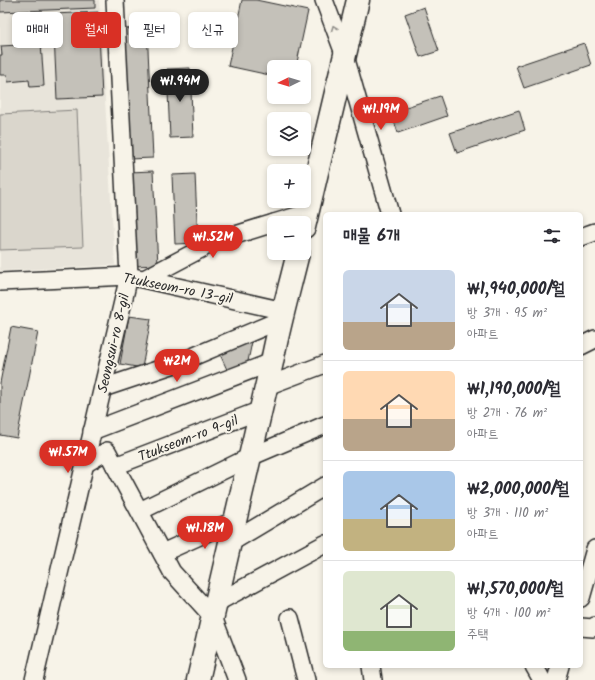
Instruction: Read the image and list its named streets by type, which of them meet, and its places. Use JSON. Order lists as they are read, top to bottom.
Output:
{
  "streets": {
    "street": ["Ttukseom-ro 13-gil", "Seongsui-ro 8-gil", "Ttukseom-ro 9-gil"]
  },
  "crossings": [
    ["Ttukseom-ro 13-gil", "Seongsui-ro 8-gil"]
  ],
  "north": "left",
  "page": {
    "chip": [
      "매매",
      "월세",
      "필터",
      "신규"
    ],
    "map_buttons": ["+", "−"],
    "price": [
      "₩1.94M",
      "₩1.19M",
      "₩1.52M",
      "₩2M",
      "₩1.57M",
      "₩1.18M"
    ],
    "heading": "매물 6개",
    "list": [
      {
        "name": "₩1,940,000/월",
        "note": "방 3개 · 95 m² · 아파트"
      },
      {
        "name": "₩1,190,000/월",
        "note": "방 2개 · 76 m² · 아파트"
      },
      {
        "name": "₩2,000,000/월",
        "note": "방 3개 · 110 m² · 아파트"
      },
      {
        "name": "₩1,570,000/월",
        "note": "방 4개 · 100 m² · 주택"
      }
    ]
  }
}
